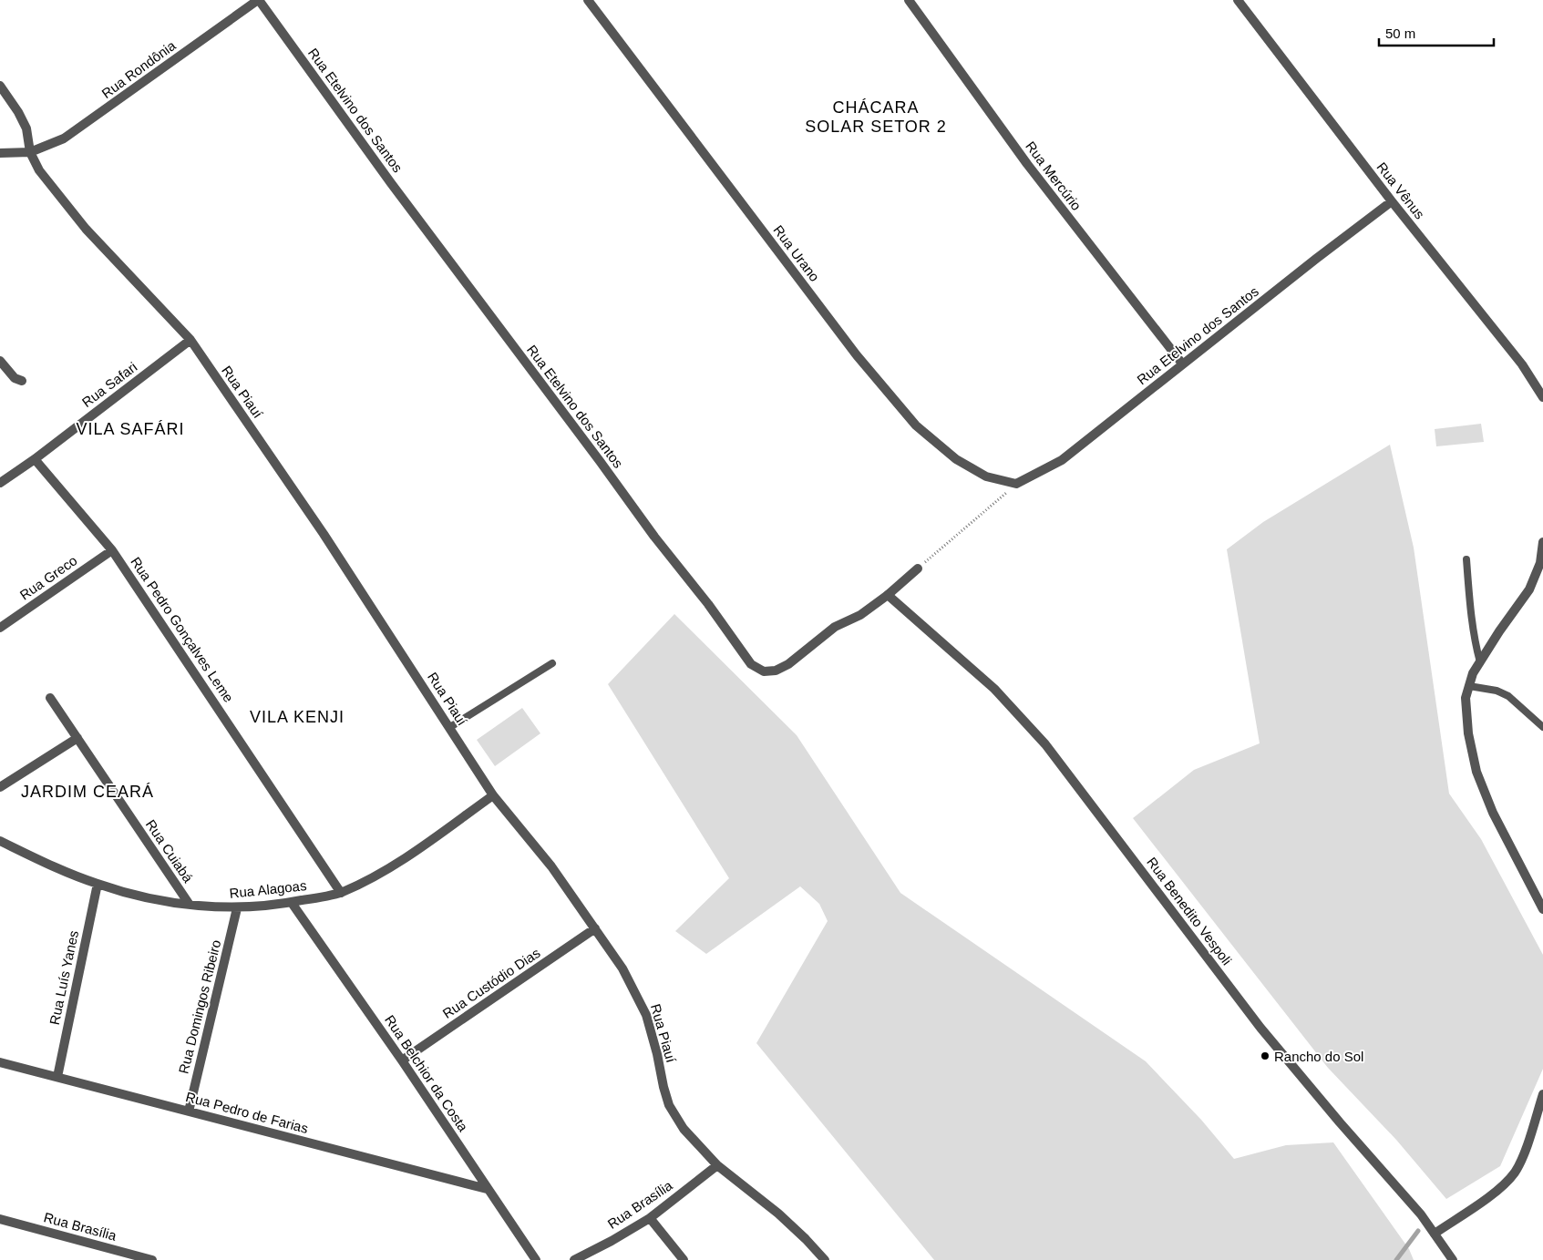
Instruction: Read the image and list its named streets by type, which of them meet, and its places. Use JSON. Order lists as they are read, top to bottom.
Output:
{
  "streets": {
    "street": [
      "Rua Rondônia",
      "Rua Etelvino dos Santos",
      "Rua Mercúrio",
      "Rua Vênus",
      "Rua Urano",
      "Rua Safari",
      "Rua Piauí",
      "Rua Greco",
      "Rua Pedro Gonçalves Leme",
      "Rua Cuiabá",
      "Rua Alagoas",
      "Rua Benedito Vespoli",
      "Rua Luís Yanes",
      "Rua Custódio Dias",
      "Rua Domingos Ribeiro",
      "Rua Belchior da Costa",
      "Rua Pedro de Farias",
      "Rua Brasília"
    ]
  },
  "crossings": [
    ["Rua Rondônia", "Rua Etelvino dos Santos"],
    ["Rua Rondônia", "Rua Piauí"],
    ["Rua Etelvino dos Santos", "Rua Mercúrio"],
    ["Rua Etelvino dos Santos", "Rua Vênus"],
    ["Rua Etelvino dos Santos", "Rua Urano"],
    ["Rua Etelvino dos Santos", "Rua Benedito Vespoli"],
    ["Rua Safari", "Rua Piauí"],
    ["Rua Safari", "Rua Pedro Gonçalves Leme"],
    ["Rua Piauí", "Rua Alagoas"],
    ["Rua Piauí", "Rua Custódio Dias"],
    ["Rua Piauí", "Rua Brasília"],
    ["Rua Greco", "Rua Pedro Gonçalves Leme"],
    ["Rua Pedro Gonçalves Leme", "Rua Alagoas"],
    ["Rua Cuiabá", "Rua Alagoas"],
    ["Rua Alagoas", "Rua Luís Yanes"],
    ["Rua Alagoas", "Rua Domingos Ribeiro"],
    ["Rua Alagoas", "Rua Belchior da Costa"],
    ["Rua Luís Yanes", "Rua Pedro de Farias"],
    ["Rua Custódio Dias", "Rua Belchior da Costa"],
    ["Rua Domingos Ribeiro", "Rua Pedro de Farias"],
    ["Rua Belchior da Costa", "Rua Pedro de Farias"]
  ],
  "districts": [
    "CHÁCARA SOLAR SETOR 2",
    "VILA SAFÁRI",
    "VILA KENJI",
    "JARDIM CEARÁ"
  ],
  "places": ["Rancho do Sol"],
  "scale_bar": "50 m"
}
